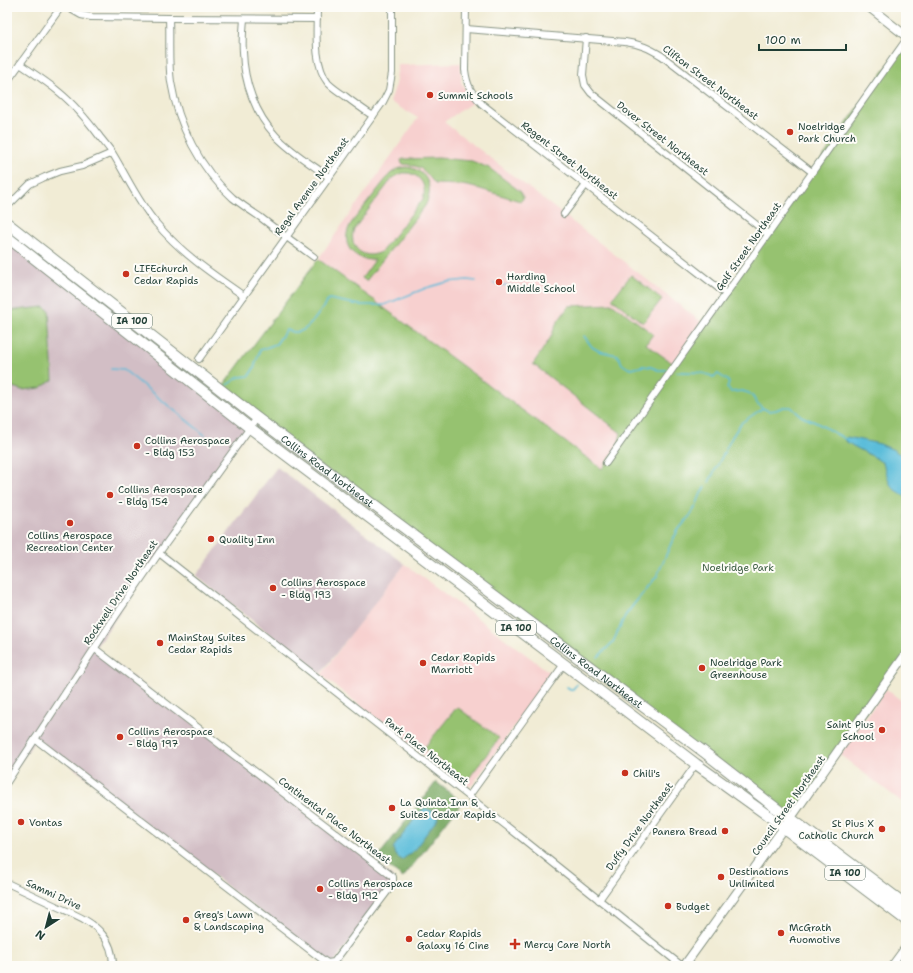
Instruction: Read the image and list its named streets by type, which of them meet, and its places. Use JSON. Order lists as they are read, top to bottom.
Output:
{
  "streets": {
    "highway": ["IA 100", "Collins Road Northeast"],
    "street": [
      "Clifton Street Northeast",
      "Dover Street Northeast",
      "Regent Street Northeast",
      "Regal Avenue Northeast",
      "Golf Street Northeast",
      "Rockwell Drive Northeast",
      "Park Place Northeast",
      "Council Street Northeast",
      "Continental Place Northeast",
      "Duffy Drive Northeast",
      "Sammi Drive"
    ]
  },
  "crossings": [
    ["Clifton Street Northeast", "Dover Street Northeast"],
    ["Clifton Street Northeast", "Regent Street Northeast"],
    ["Clifton Street Northeast", "Golf Street Northeast"],
    ["Dover Street Northeast", "Golf Street Northeast"],
    ["Regent Street Northeast", "Golf Street Northeast"],
    ["Collins Road Northeast", "Rockwell Drive Northeast"],
    ["Collins Road Northeast", "Council Street Northeast"],
    ["Collins Road Northeast", "Duffy Drive Northeast"],
    ["Rockwell Drive Northeast", "Park Place Northeast"],
    ["Rockwell Drive Northeast", "Continental Place Northeast"],
    ["Park Place Northeast", "Council Street Northeast"],
    ["Park Place Northeast", "Duffy Drive Northeast"]
  ],
  "parks": ["Noelridge Park"],
  "places": {
    "other": [
      "Summit Schools",
      "Noelridge Park Church",
      "LIFEchurch Cedar Rapids",
      "Harding Middle School",
      "Collins Aerospace - Bldg 153",
      "Collins Aerospace - Bldg 154",
      "Collins Aerospace Recreation Center",
      "Quality Inn",
      "Collins Aerospace - Bldg 193",
      "MainStay Suites Cedar Rapids",
      "Cedar Rapids Marriott",
      "Noelridge Park Greenhouse",
      "Saint Pius School",
      "Collins Aerospace - Bldg 197",
      "Chili's",
      "La Quinta Inn & Suites Cedar Rapids",
      "Vontas",
      "St Pius X Catholic Church",
      "Panera Bread",
      "Destinations Unlimited",
      "Collins Aerospace - Bldg 192",
      "Budget",
      "Greg's Lawn & Landscaping",
      "McGrath Auomotive",
      "Cedar Rapids Galaxy 16 Cine"
    ],
    "health": ["Mercy Care North"]
  },
  "scale_bar": "100 m",
  "north": "bottom left"
}
